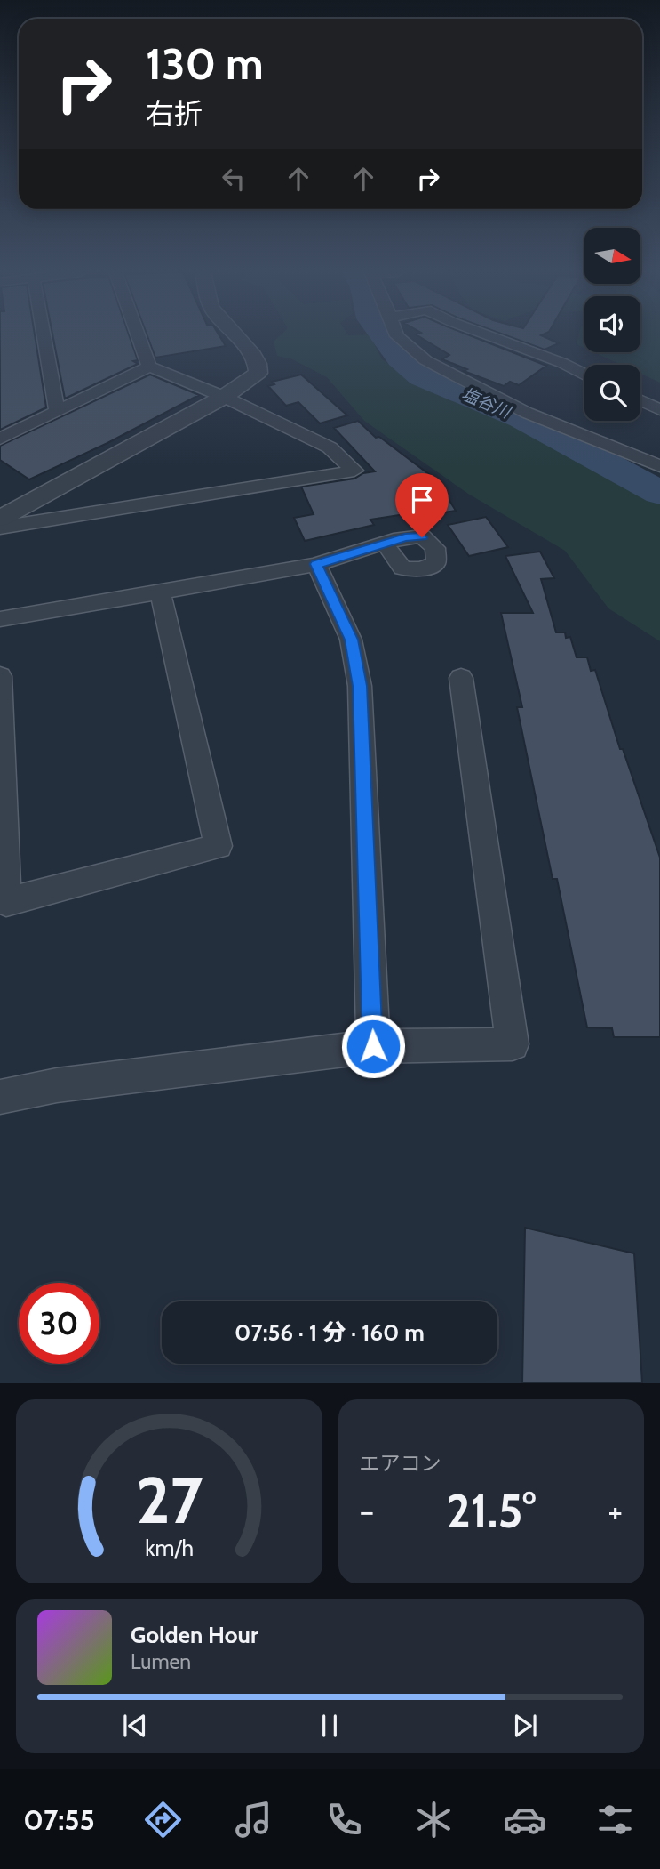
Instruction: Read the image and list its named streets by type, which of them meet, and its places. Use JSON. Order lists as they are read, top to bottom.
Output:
{
  "water": ["塩谷川"],
  "north": "right",
  "page": {
    "turn": ["130 m", "右折"],
    "limit": "30",
    "trip": "07:56 · 1 分 · 160 m",
    "tile": "エアコン",
    "heat": ["−", "21.5°", "+"],
    "song": ["Golden Hour", "Lumen"],
    "tabs": "07:55",
    "gauge": ["27", "km/h"]
  }
}
